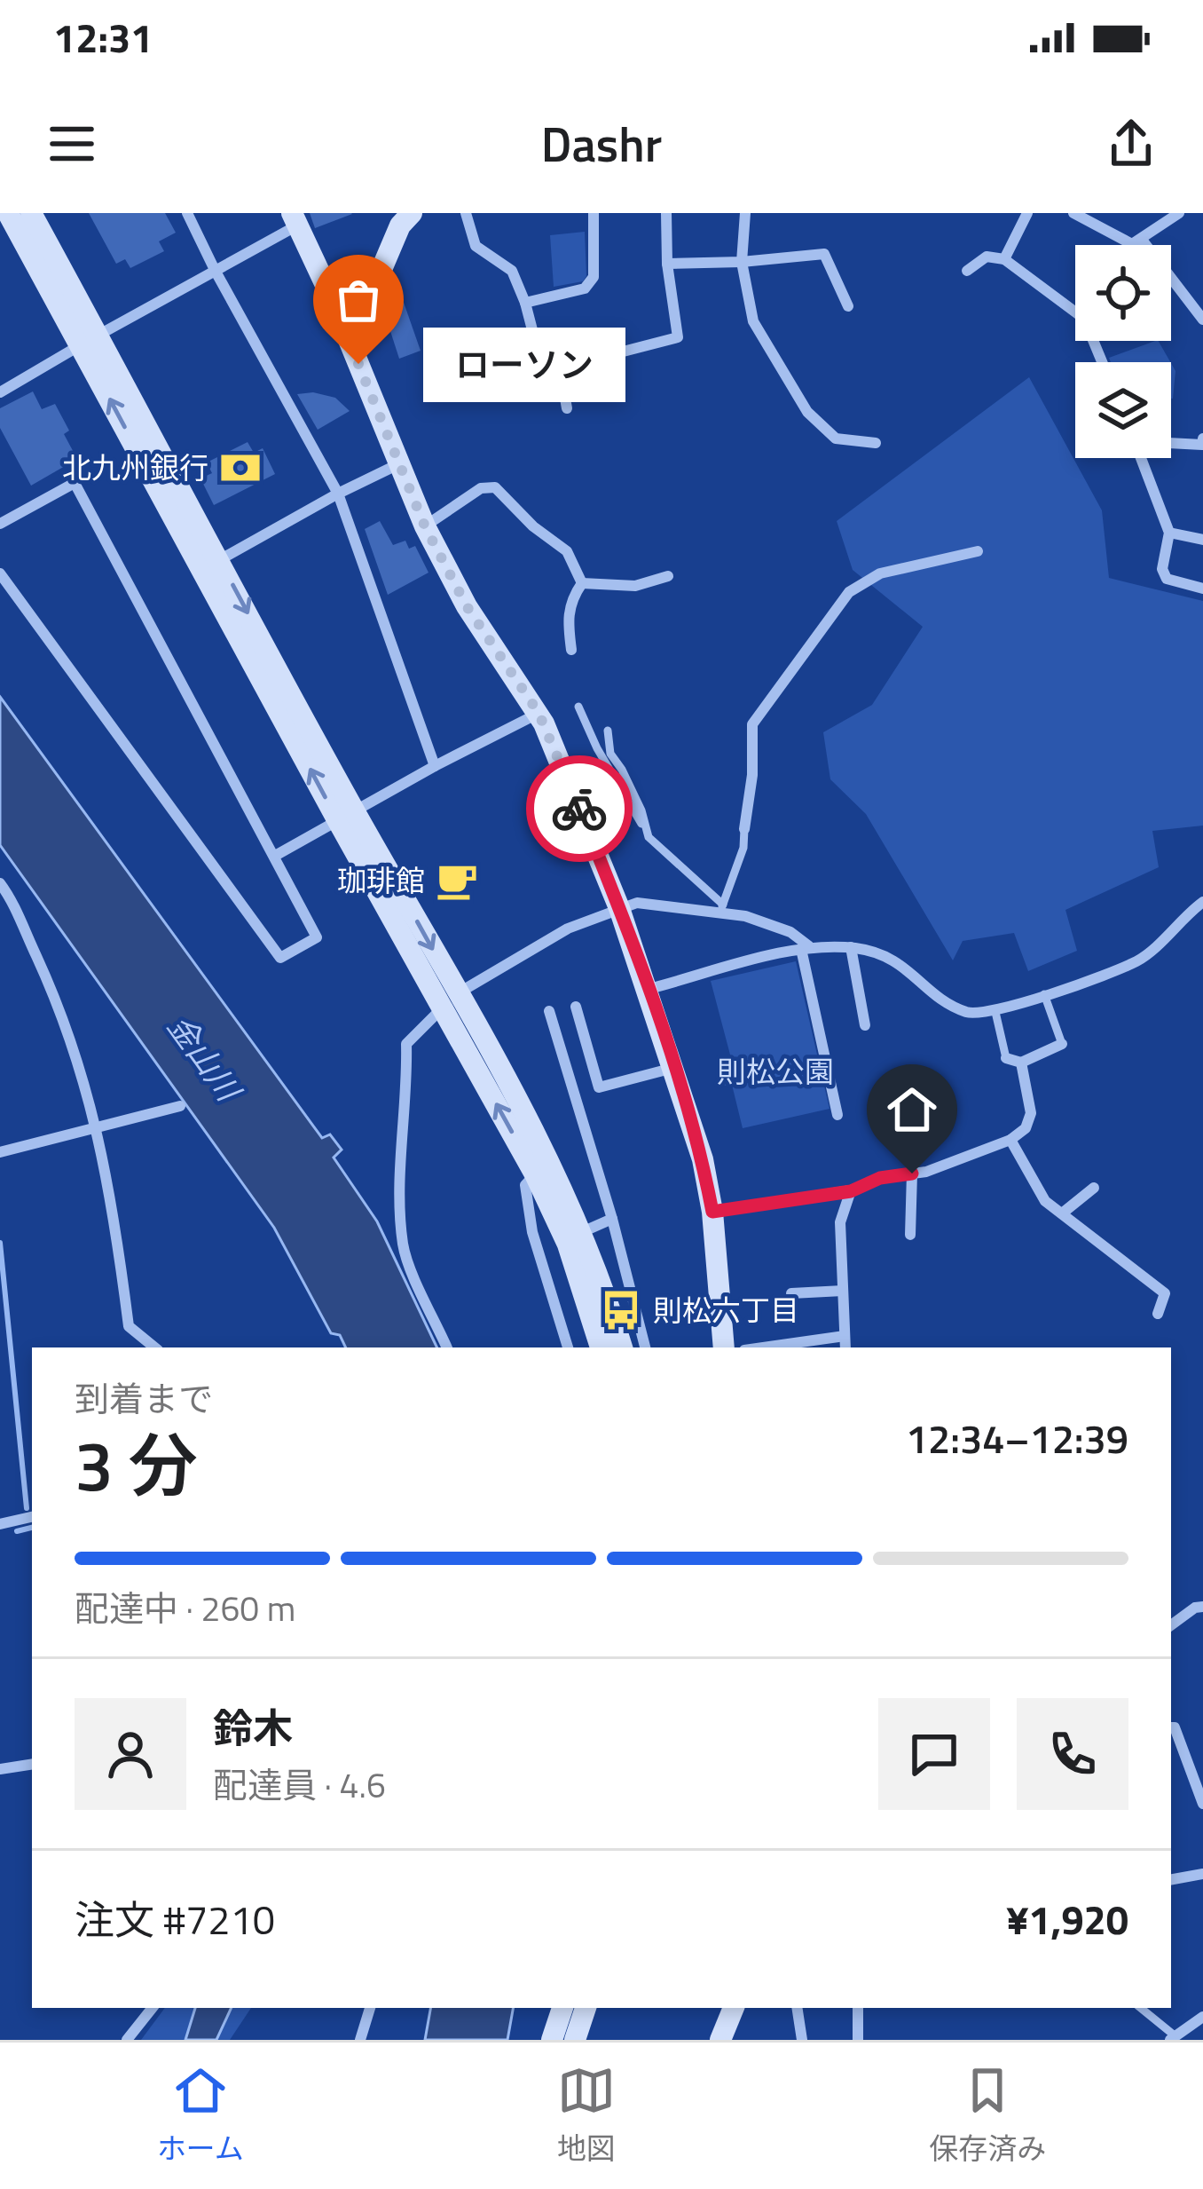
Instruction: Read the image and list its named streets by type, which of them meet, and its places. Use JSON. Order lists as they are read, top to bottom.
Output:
{
  "water": ["金山川"],
  "parks": ["則松公園"],
  "places": {
    "other": ["ローソン"],
    "bank": ["北九州銀行"],
    "cafe": ["珈琲館"],
    "bus stop": ["則松六丁目"]
  },
  "page": {
    "status": "12:31",
    "header": "Dashr",
    "bubble": "ローソン",
    "heading": ["3 分", "到着まで", "12:34–12:39"],
    "panel": [
      "鈴木",
      "配達員 · 4.6",
      "注文 #7210",
      "¥1,920"
    ],
    "bar": "配達中 · 260 m",
    "tabs": ["ホーム", "地図", "保存済み"]
  }
}
